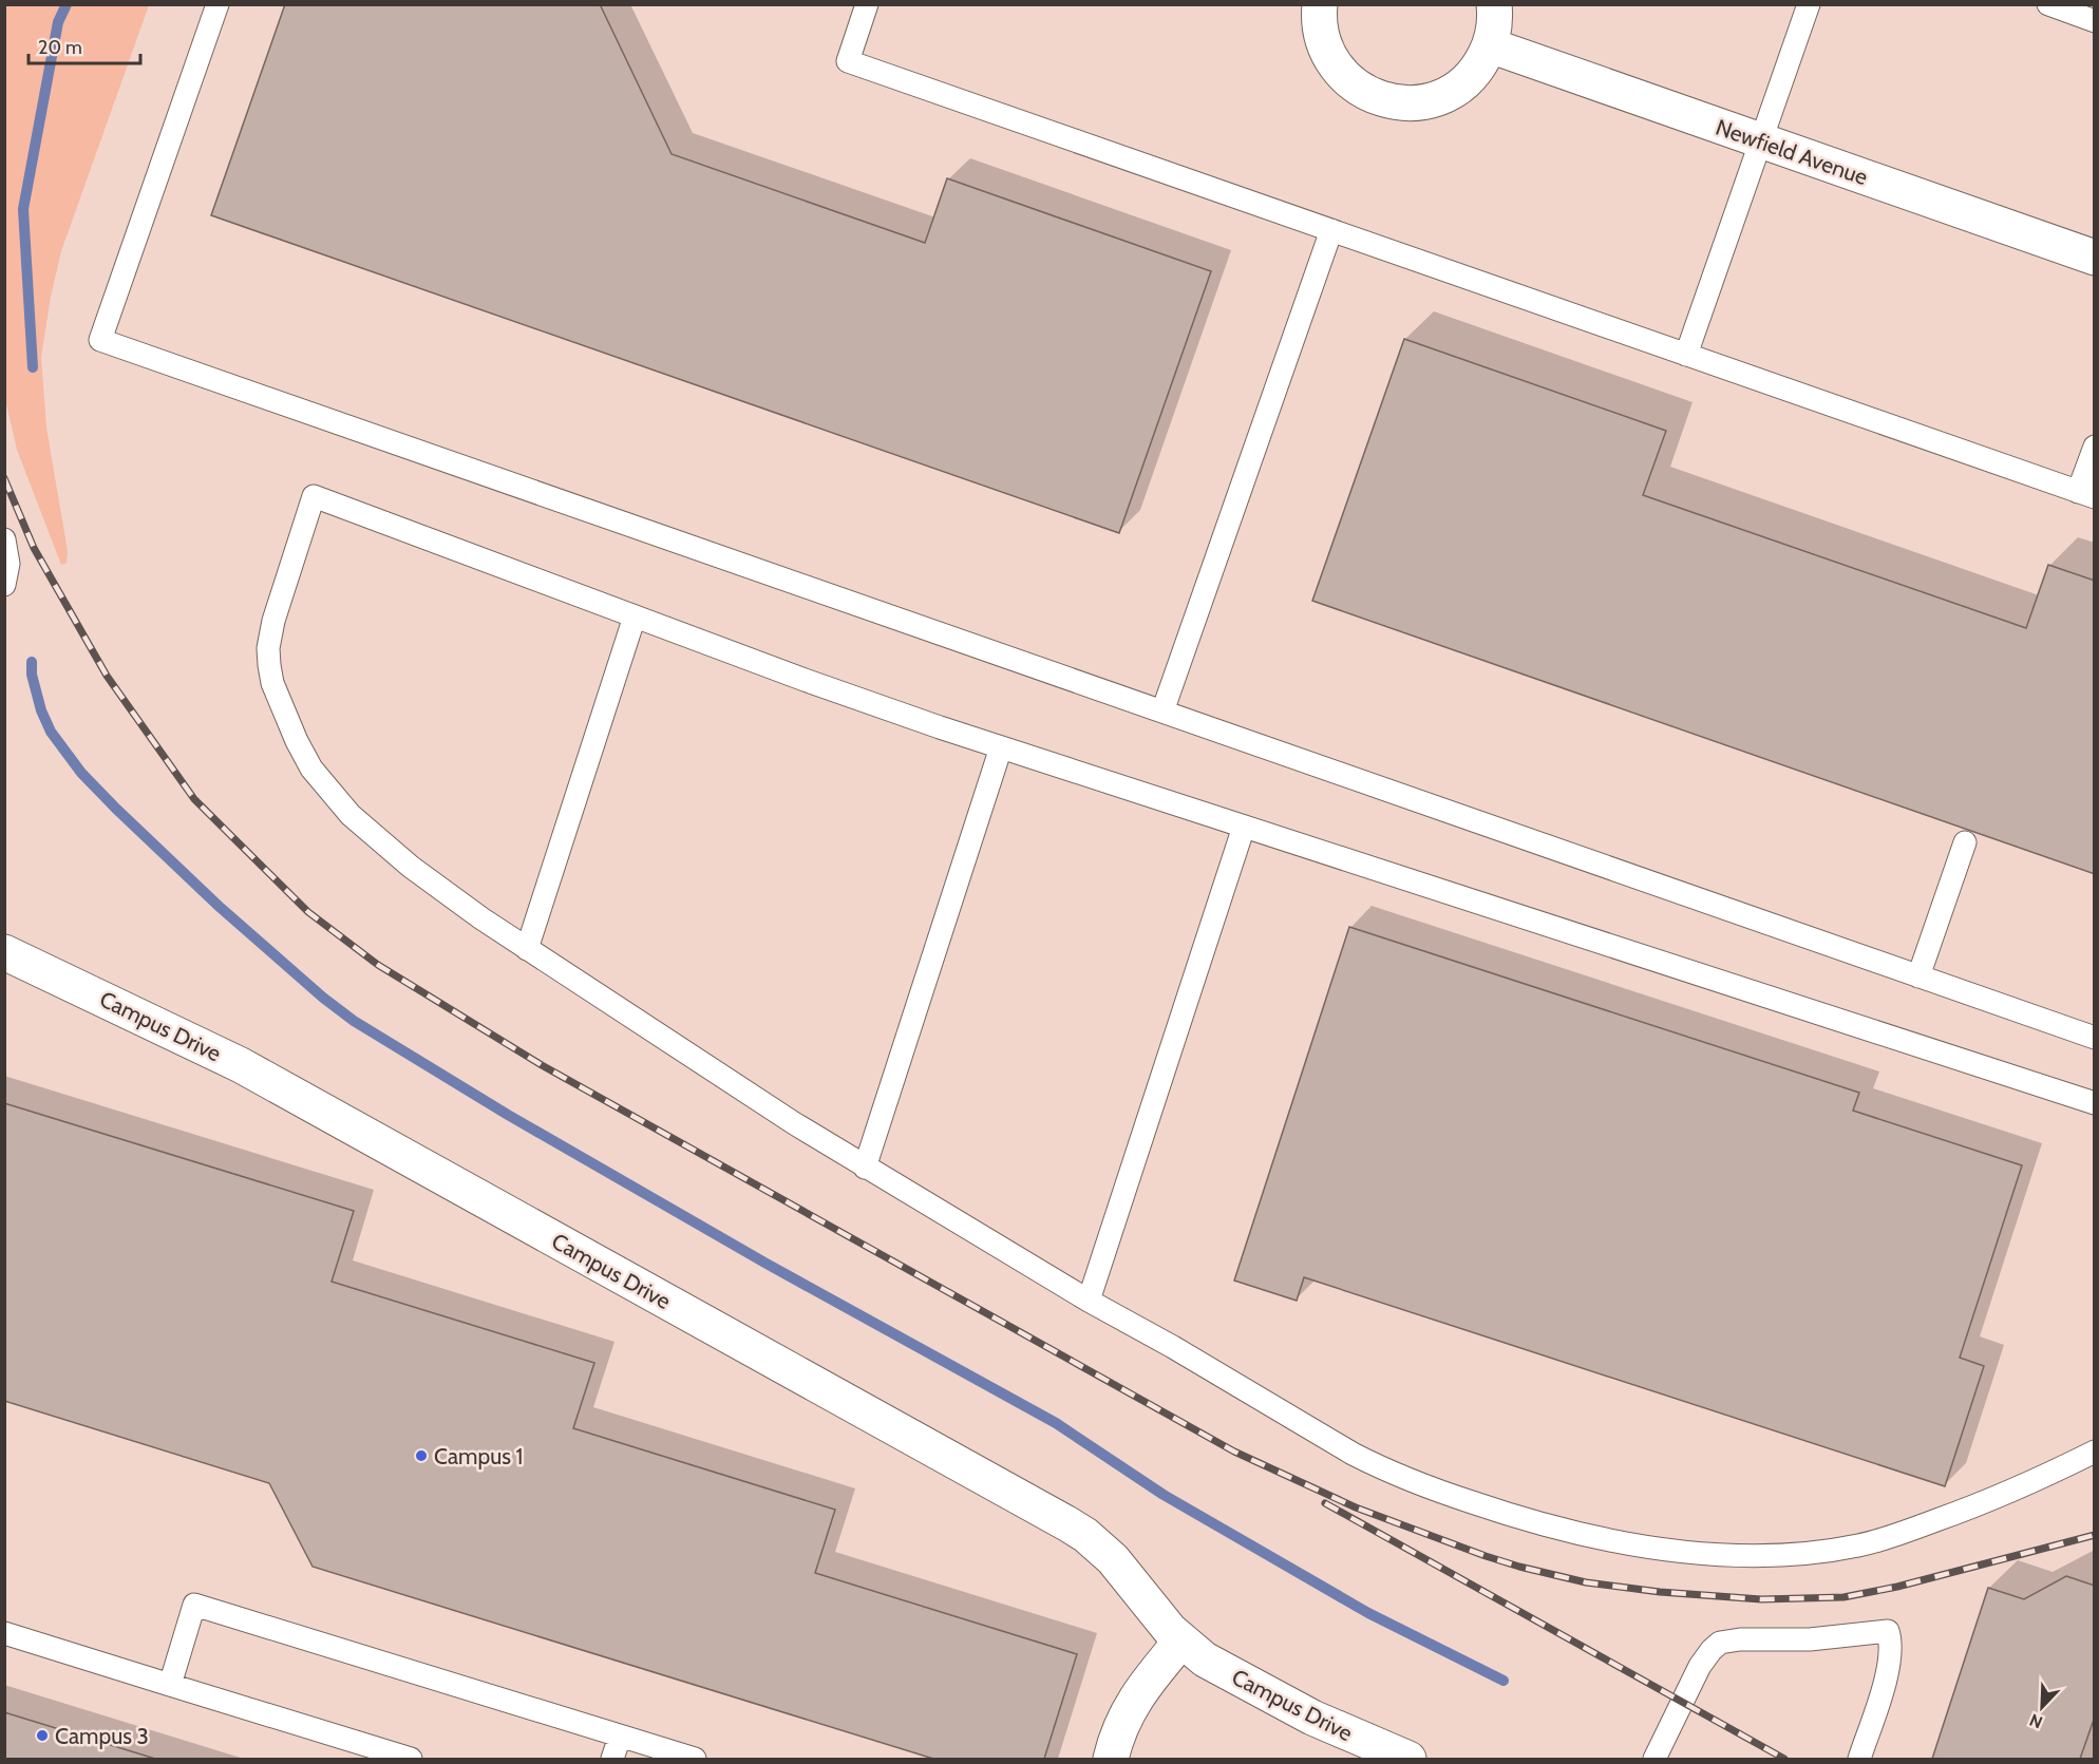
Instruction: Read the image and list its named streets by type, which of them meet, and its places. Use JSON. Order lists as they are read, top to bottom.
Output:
{
  "streets": {
    "street": ["Newfield Avenue", "Campus Drive"]
  },
  "places": ["Campus 1", "Campus 3"],
  "scale_bar": "20 m",
  "north": "bottom left"
}
